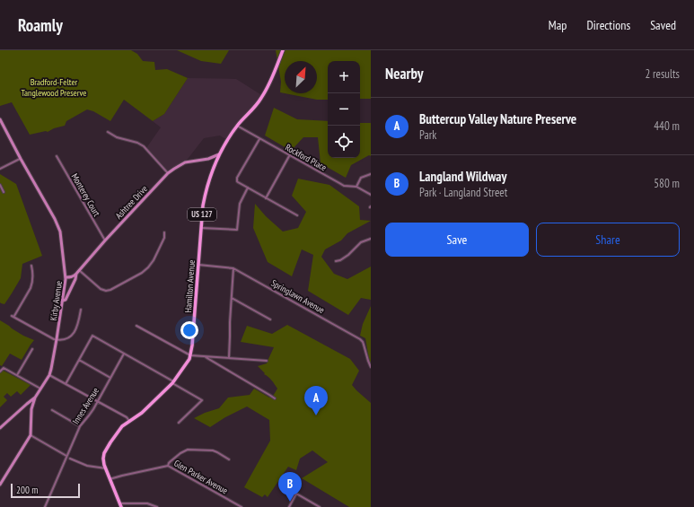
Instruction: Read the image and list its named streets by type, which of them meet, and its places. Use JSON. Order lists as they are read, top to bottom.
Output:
{
  "streets": {
    "main road": ["US 127", "Hamilton Avenue"],
    "street": [
      "Rockford Place",
      "Monterey Court",
      "Ashtree Drive",
      "Springlawn Avenue",
      "Kirby Avenue",
      "Innes Avenue",
      "Glen Parker Avenue"
    ]
  },
  "crossings": [
    ["Rockford Place", "Hamilton Avenue"],
    ["Monterey Court", "Ashtree Drive"],
    ["Ashtree Drive", "Hamilton Avenue"],
    ["Ashtree Drive", "Kirby Avenue"],
    ["Hamilton Avenue", "Springlawn Avenue"],
    ["Hamilton Avenue", "Glen Parker Avenue"]
  ],
  "parks": ["Bradford-Felter Tanglewood Preserve"],
  "scale_bar": "200 m",
  "north": "top right",
  "page": {
    "header": "Roamly",
    "nav": ["Map", "Directions", "Saved"],
    "heading": ["Nearby", "2 results"],
    "map_buttons": ["+", "−"],
    "list": [
      {
        "mark": "A",
        "name": "Buttercup Valley Nature Preserve",
        "note": "Park",
        "value": "440 m"
      },
      {
        "mark": "B",
        "name": "Langland Wildway",
        "note": "Park · Langland Street",
        "value": "580 m"
      }
    ],
    "buttons": ["Save", "Share"],
    "pins": ["A", "B"],
    "scale": "200 m"
  }
}
